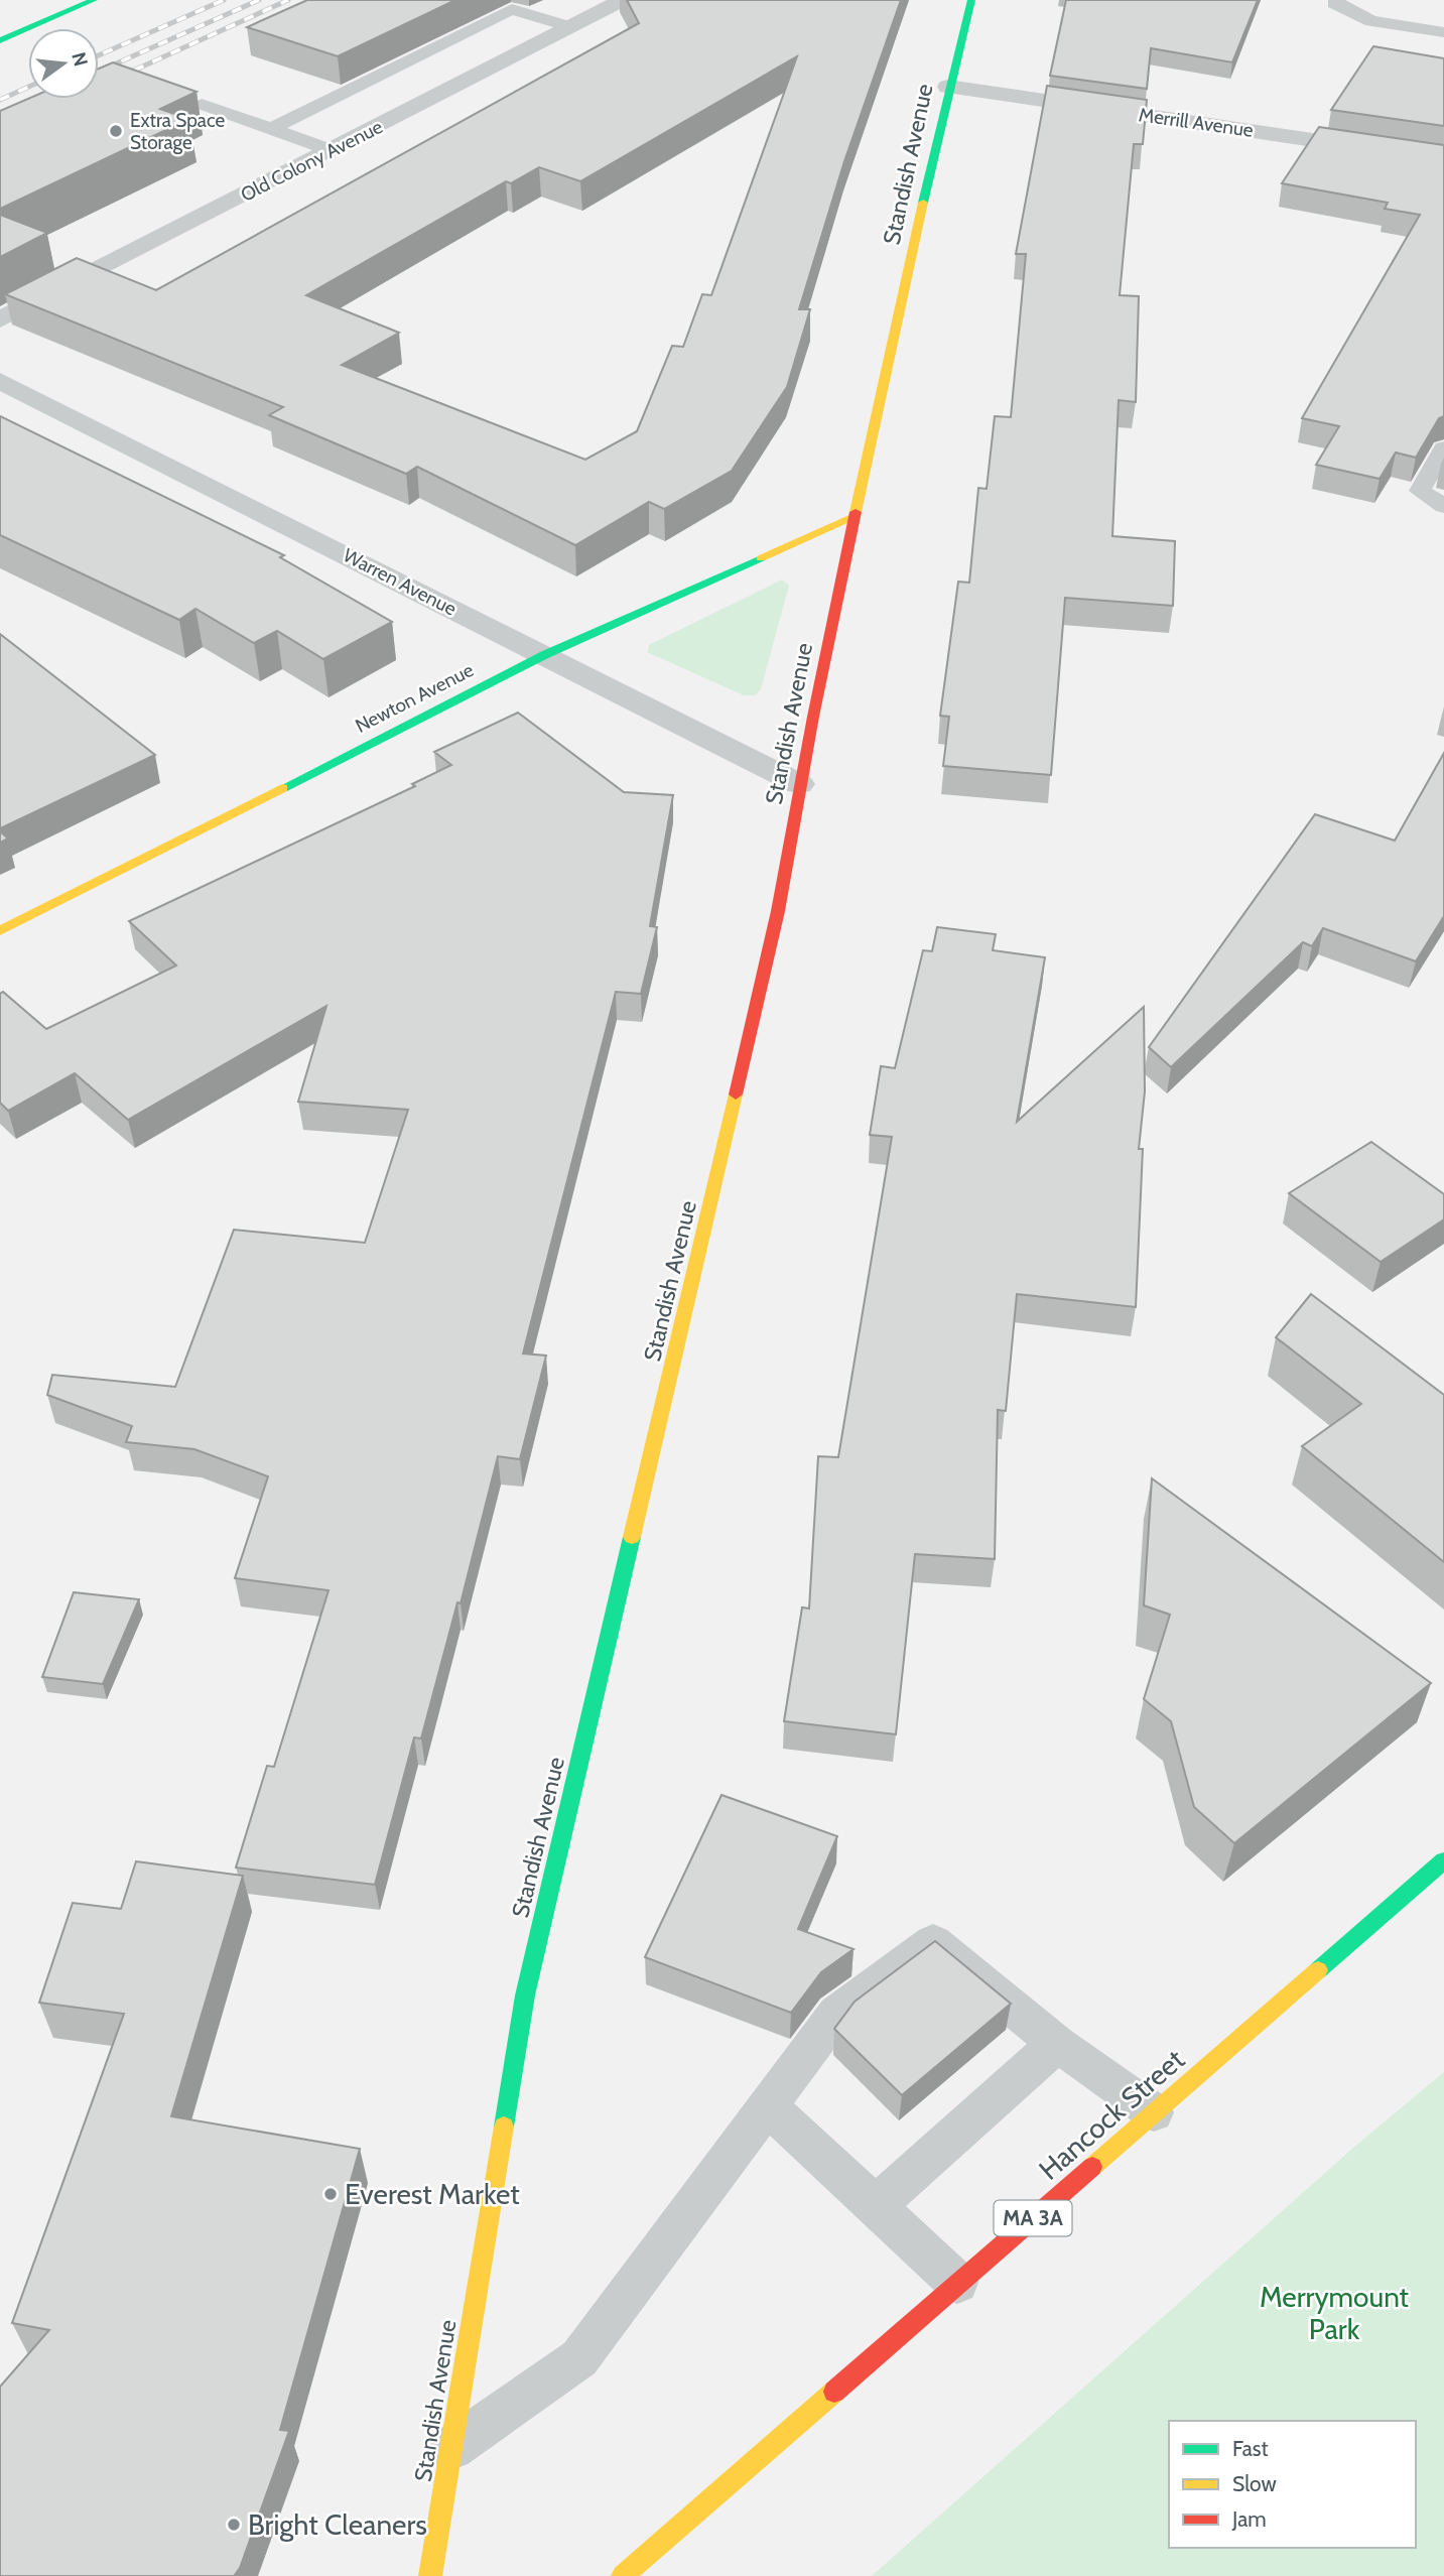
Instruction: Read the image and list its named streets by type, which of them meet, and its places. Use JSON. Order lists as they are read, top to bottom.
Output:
{
  "streets": {
    "street": [
      "Merrill Avenue",
      "Old Colony Avenue",
      "Standish Avenue",
      "Warren Avenue",
      "Newton Avenue",
      "Hancock Street",
      "MA 3A"
    ]
  },
  "crossings": [
    ["Merrill Avenue", "Standish Avenue"],
    ["Standish Avenue", "Warren Avenue"],
    ["Standish Avenue", "Newton Avenue"],
    ["Warren Avenue", "Newton Avenue"]
  ],
  "parks": ["Merrymount Park"],
  "places": ["Extra Space Storage", "Everest Market", "Bright Cleaners"],
  "legend": ["Fast", "Slow", "Jam"],
  "north": "right"
}
